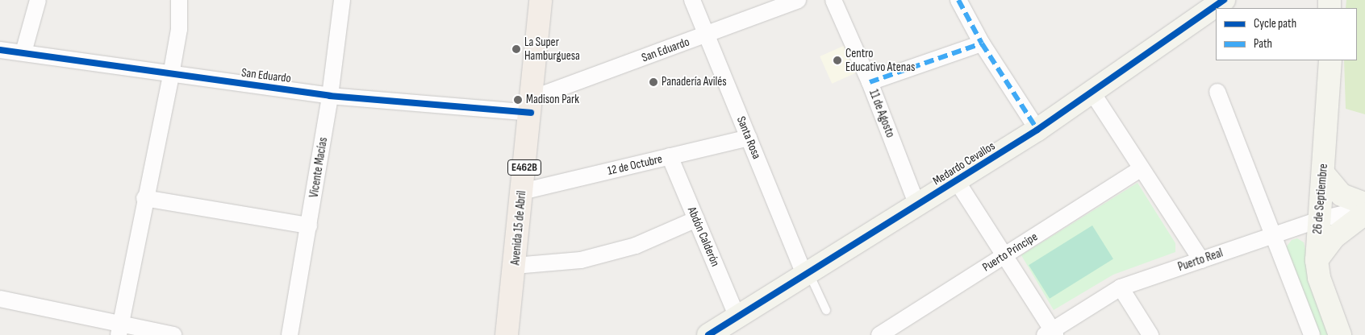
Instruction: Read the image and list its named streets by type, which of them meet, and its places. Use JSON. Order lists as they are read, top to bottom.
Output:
{
  "streets": {
    "main road": ["E462B", "Avenida 15 de Abril"],
    "street": [
      "San Eduardo",
      "11 de Agosto",
      "Santa Rosa",
      "Medardo Cevallos",
      "12 de Octubre",
      "Vicente Macías",
      "26 de Septiembre",
      "Abdón Calderón",
      "Puerto Principe",
      "Puerto Real"
    ]
  },
  "crossings": [
    ["San Eduardo", "Santa Rosa"],
    ["San Eduardo", "Vicente Macías"],
    ["San Eduardo", "Avenida 15 de Abril"],
    ["11 de Agosto", "Medardo Cevallos"],
    ["Santa Rosa", "Medardo Cevallos"],
    ["Santa Rosa", "12 de Octubre"],
    ["Medardo Cevallos", "Abdón Calderón"],
    ["12 de Octubre", "Avenida 15 de Abril"],
    ["12 de Octubre", "Abdón Calderón"],
    ["26 de Septiembre", "Puerto Real"]
  ],
  "places": [
    "La Super Hamburguesa",
    "Centro Educativo Atenas",
    "Panadería Avilés",
    "Madison Park"
  ],
  "legend": ["Cycle path", "Path"]
}
